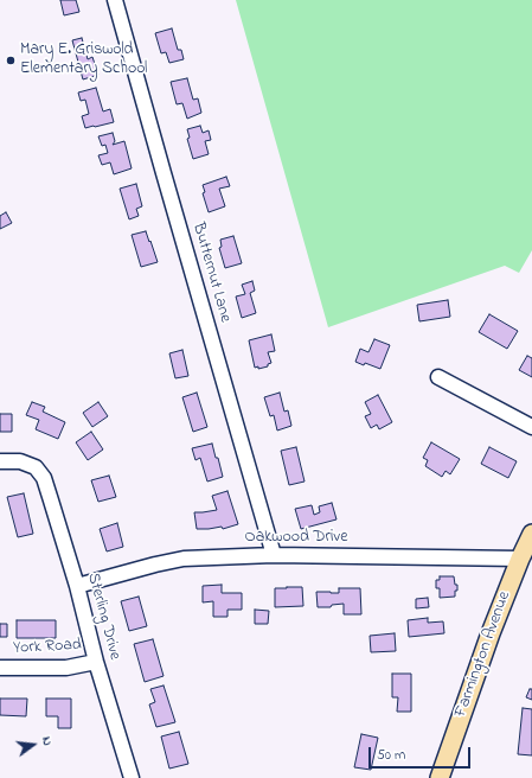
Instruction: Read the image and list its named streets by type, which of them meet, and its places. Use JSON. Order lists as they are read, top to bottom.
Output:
{
  "streets": {
    "main road": ["Farmington Avenue"],
    "street": [
      "Butternut Lane",
      "Oakwood Drive",
      "Sterling Drive",
      "York Road"
    ]
  },
  "crossings": [
    ["Butternut Lane", "Oakwood Drive"],
    ["Oakwood Drive", "Sterling Drive"],
    ["Oakwood Drive", "Farmington Avenue"],
    ["Sterling Drive", "York Road"]
  ],
  "places": ["Mary E. Griswold Elementary School"],
  "scale_bar": "50 m",
  "north": "right"
}
